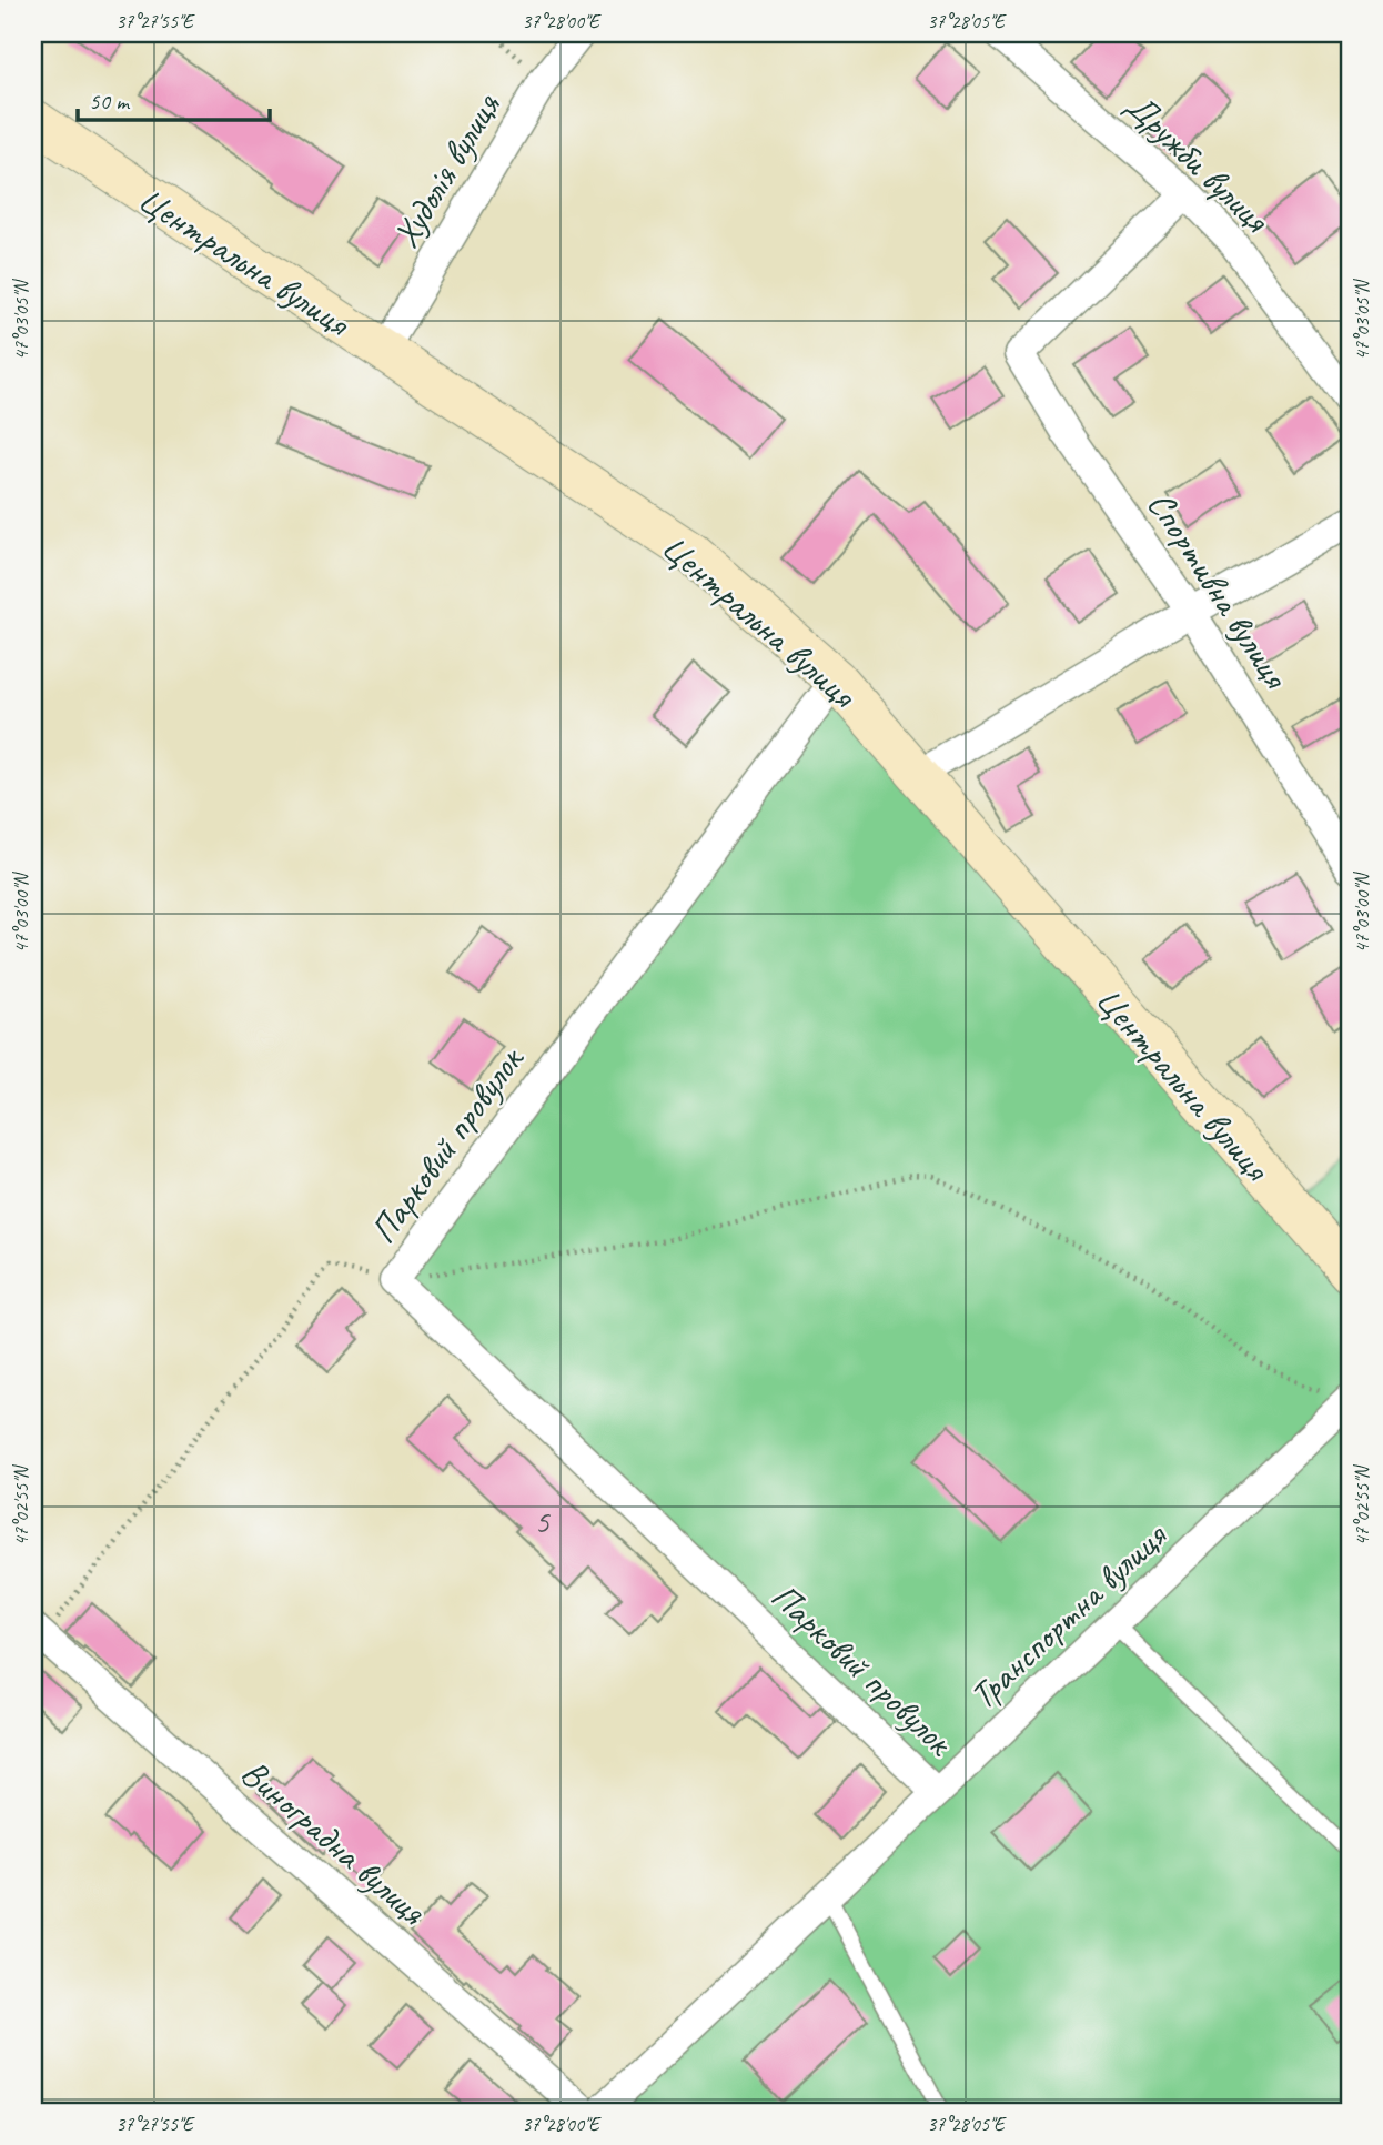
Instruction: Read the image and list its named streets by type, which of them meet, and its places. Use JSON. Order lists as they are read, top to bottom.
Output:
{
  "streets": {
    "street": [
      "Дружби вулиця",
      "Худолія вулиця",
      "Центральна вулиця",
      "Спортивна вулиця",
      "Парковий провулок",
      "Транспортна вулиця",
      "Виноградна вулиця"
    ]
  },
  "crossings": [
    ["Дружби вулиця", "Спортивна вулиця"],
    ["Худолія вулиця", "Центральна вулиця"],
    ["Центральна вулиця", "Парковий провулок"],
    ["Парковий провулок", "Транспортна вулиця"]
  ],
  "house_numbers": ["5"],
  "scale_bar": "50 m",
  "coordinates": [
    "37°27'55\"E",
    "37°28'00\"E",
    "37°28'05\"E",
    "47°03'05\"N",
    "47°03'00\"N",
    "47°02'55\"N"
  ]
}
